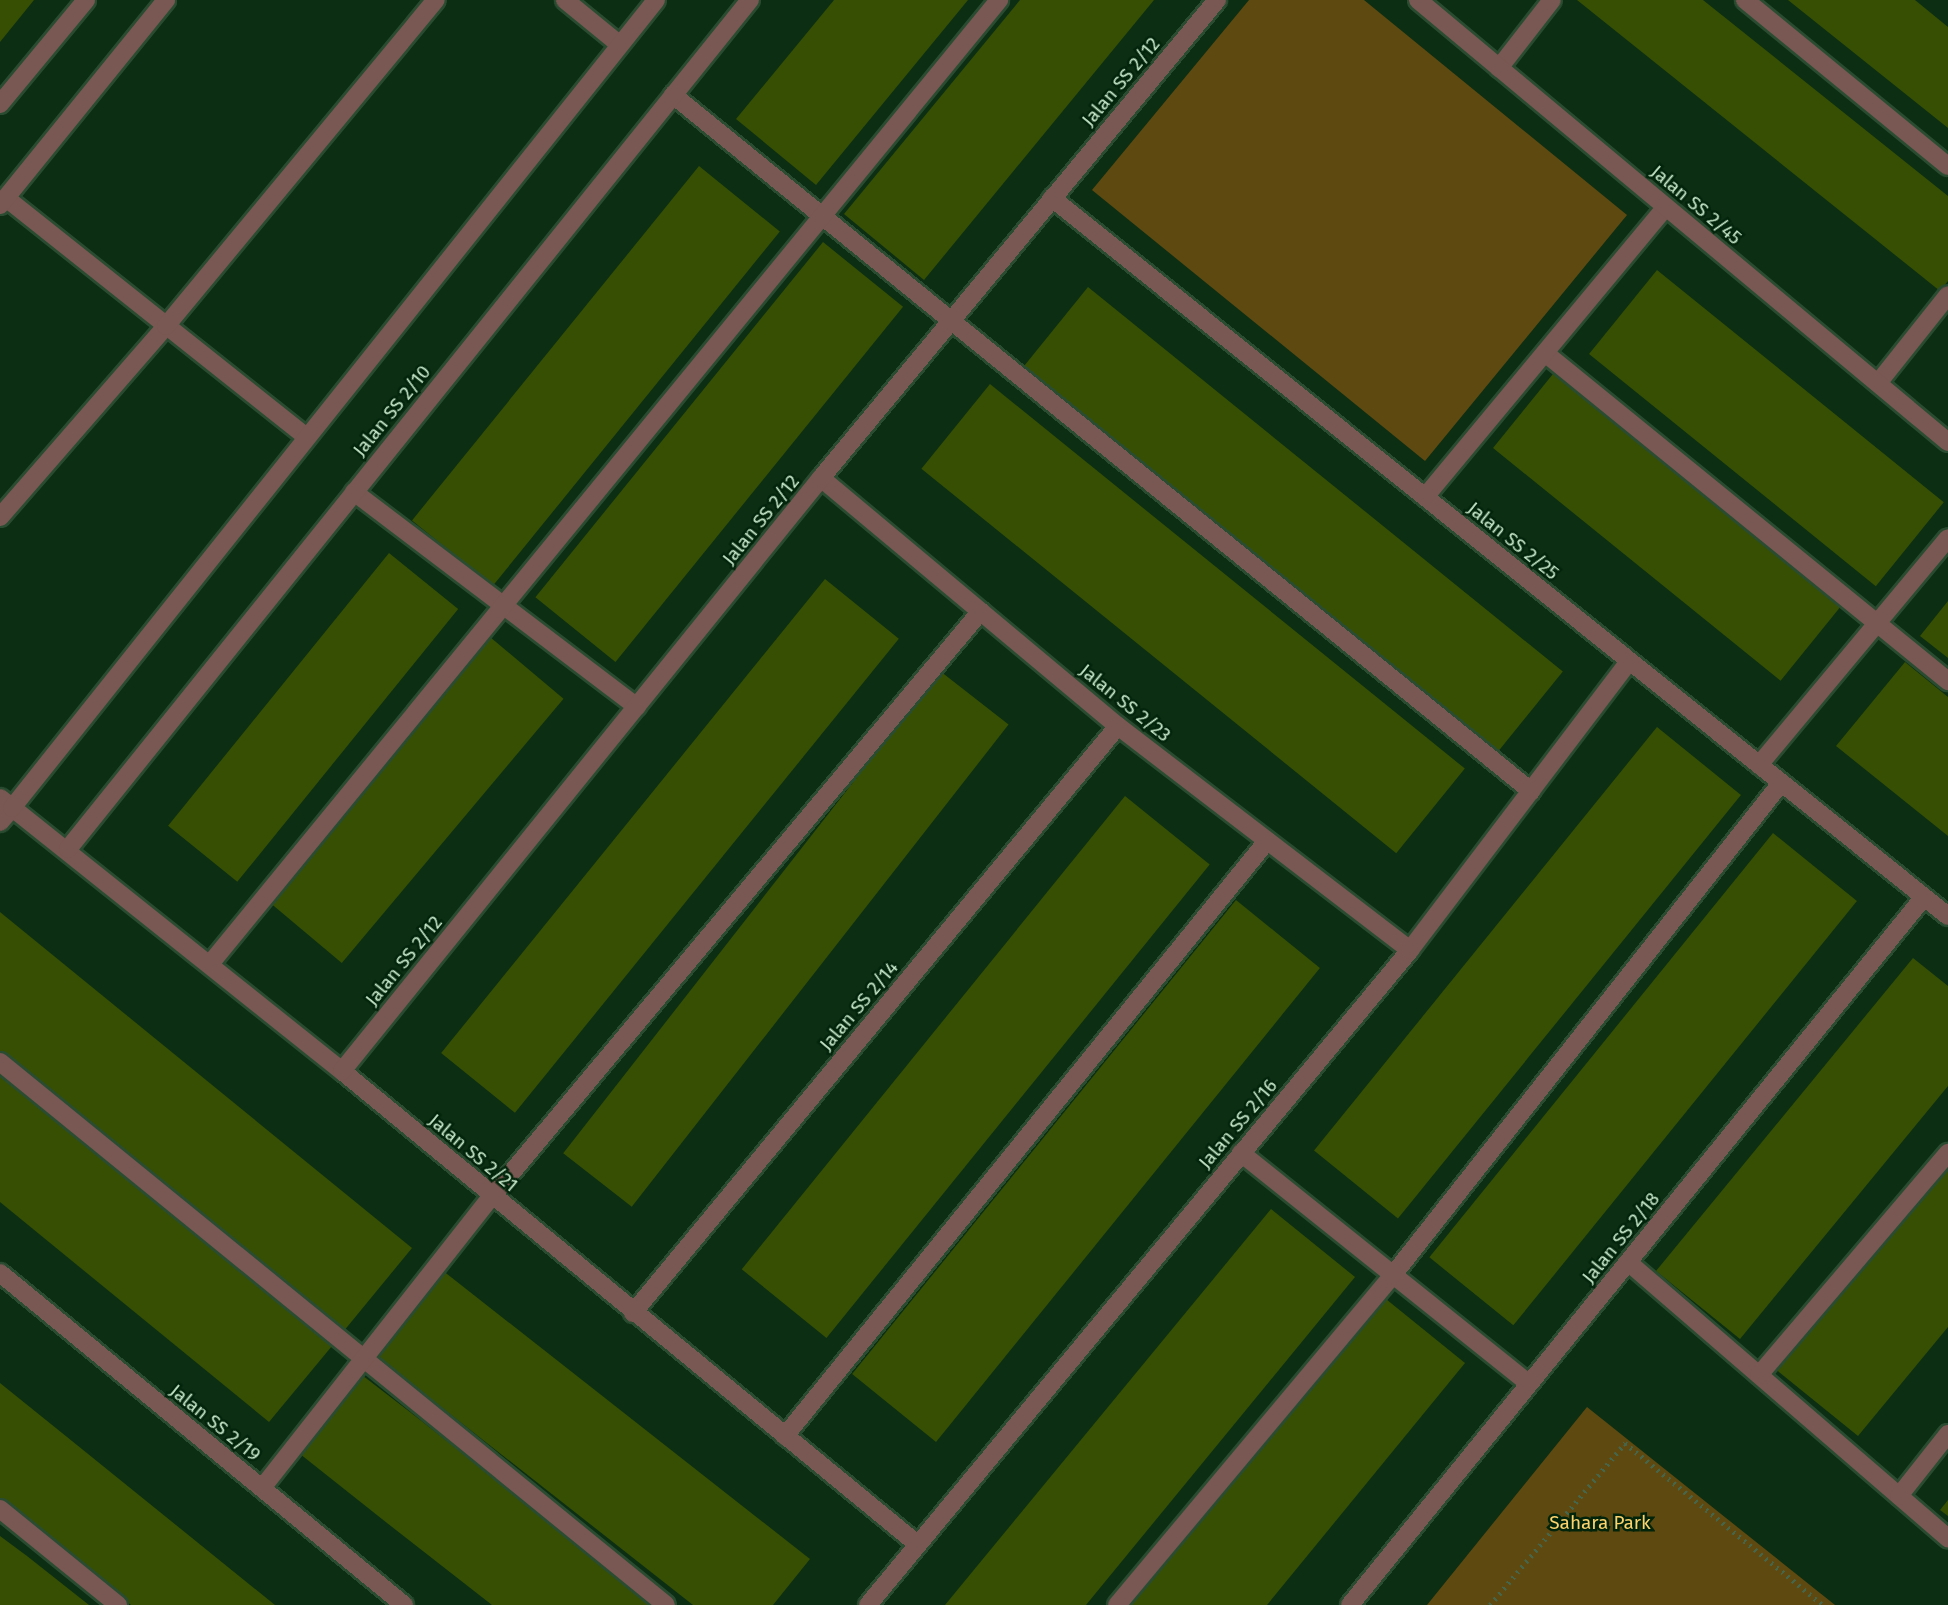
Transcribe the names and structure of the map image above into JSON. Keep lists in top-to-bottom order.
{
  "streets": {
    "street": [
      "Jalan SS 2/12",
      "Jalan SS 2/45",
      "Jalan SS 2/10",
      "Jalan SS 2/25",
      "Jalan SS 2/23",
      "Jalan SS 2/14",
      "Jalan SS 2/16",
      "Jalan SS 2/21",
      "Jalan SS 2/18",
      "Jalan SS 2/19"
    ]
  },
  "crossings": [
    ["Jalan SS 2/12", "Jalan SS 2/25"],
    ["Jalan SS 2/12", "Jalan SS 2/23"],
    ["Jalan SS 2/12", "Jalan SS 2/21"],
    ["Jalan SS 2/10", "Jalan SS 2/21"],
    ["Jalan SS 2/25", "Jalan SS 2/16"],
    ["Jalan SS 2/25", "Jalan SS 2/18"],
    ["Jalan SS 2/23", "Jalan SS 2/14"],
    ["Jalan SS 2/23", "Jalan SS 2/16"],
    ["Jalan SS 2/14", "Jalan SS 2/21"],
    ["Jalan SS 2/16", "Jalan SS 2/21"]
  ],
  "parks": ["Sahara Park"]
}
